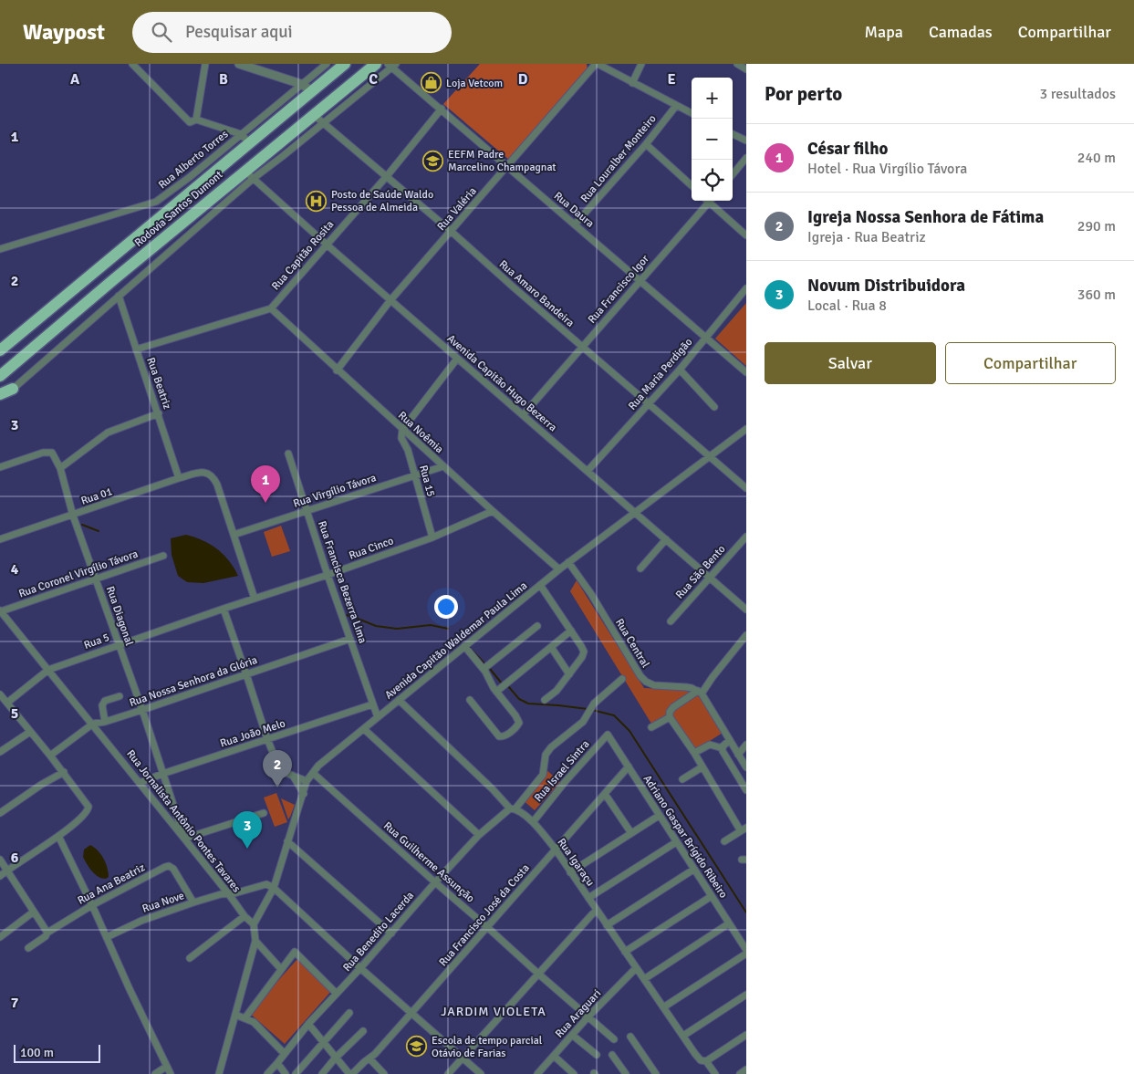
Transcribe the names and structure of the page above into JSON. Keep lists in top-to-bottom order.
{
  "streets": {
    "highway": ["Rodovia Santos Dumont"],
    "street": [
      "Rua Louralber Monteiro",
      "Rua Alberto Torres",
      "Rua Valéria",
      "Rua Daura",
      "Rua Capitão Rosita",
      "Rua Francisco Igor",
      "Rua Amaro Bandeira",
      "Rua Maria Perdigão",
      "Rua Beatriz",
      "Avenida Capitão Hugo Bezerra",
      "Rua Noêmia",
      "Rua 15",
      "Rua Virgílio Távora",
      "Rua 01",
      "Rua Cinco",
      "Rua São Bento",
      "Rua Coronel Virgílio Távora",
      "Rua Francisca Bezerra Lima",
      "Rua Diagonal",
      "Avenida Capitão Waldemar Paula Lima",
      "Rua 5",
      "Rua Central",
      "Rua Nossa Senhora da Glória",
      "Rua João Melo",
      "Rua Israel Sintra",
      "Rua Jornalista Antônio Pontes Tavares",
      "Adriano Gaspar Brígido Ribeiro",
      "Rua Guilherme Assunção",
      "Rua Igaraçu",
      "Rua Ana Beatriz",
      "Rua Nove",
      "Rua Francisco José da Costa",
      "Rua Benedito Lacerda",
      "Rua Araguari"
    ]
  },
  "crossings": [
    ["Rua Louralber Monteiro", "Rua Daura"],
    ["Rua Alberto Torres", "Rodovia Santos Dumont"],
    ["Rodovia Santos Dumont", "Rua Amaro Bandeira"],
    ["Rodovia Santos Dumont", "Avenida Capitão Hugo Bezerra"],
    ["Rua Valéria", "Rua Daura"],
    ["Rua Valéria", "Rua Amaro Bandeira"],
    ["Rua Valéria", "Avenida Capitão Hugo Bezerra"],
    ["Rua Valéria", "Rua Noêmia"],
    ["Rua Daura", "Rua Capitão Rosita"],
    ["Rua Daura", "Rua Francisco Igor"],
    ["Rua Daura", "Rua Maria Perdigão"],
    ["Rua Capitão Rosita", "Rua Amaro Bandeira"],
    ["Rua Capitão Rosita", "Avenida Capitão Hugo Bezerra"],
    ["Rua Capitão Rosita", "Rua Noêmia"],
    ["Rua Francisco Igor", "Rua Amaro Bandeira"],
    ["Rua Francisco Igor", "Avenida Capitão Hugo Bezerra"],
    ["Rua Amaro Bandeira", "Rua Maria Perdigão"],
    ["Rua Amaro Bandeira", "Avenida Capitão Waldemar Paula Lima"],
    ["Rua Maria Perdigão", "Avenida Capitão Hugo Bezerra"],
    ["Rua Beatriz", "Rua 01"],
    ["Avenida Capitão Hugo Bezerra", "Rua São Bento"],
    ["Avenida Capitão Hugo Bezerra", "Avenida Capitão Waldemar Paula Lima"],
    ["Rua Noêmia", "Rua 15"],
    ["Rua Noêmia", "Rua Virgílio Távora"],
    ["Rua Noêmia", "Rua Cinco"],
    ["Rua Noêmia", "Avenida Capitão Waldemar Paula Lima"],
    ["Rua 15", "Rua Virgílio Távora"],
    ["Rua 15", "Rua Cinco"],
    ["Rua Virgílio Távora", "Rua 01"],
    ["Rua Virgílio Távora", "Rua Francisca Bezerra Lima"],
    ["Rua 01", "Rua Diagonal"],
    ["Rua Cinco", "Rua Francisca Bezerra Lima"],
    ["Rua Cinco", "Rua 5"],
    ["Rua Coronel Virgílio Távora", "Rua Diagonal"],
    ["Rua Coronel Virgílio Távora", "Rua Jornalista Antônio Pontes Tavares"],
    ["Rua Francisca Bezerra Lima", "Avenida Capitão Waldemar Paula Lima"],
    ["Rua Francisca Bezerra Lima", "Rua Nossa Senhora da Glória"],
    ["Rua Francisca Bezerra Lima", "Rua João Melo"],
    ["Rua Diagonal", "Rua 5"],
    ["Rua Diagonal", "Rua Nossa Senhora da Glória"],
    ["Rua Diagonal", "Rua João Melo"],
    ["Rua Diagonal", "Rua Jornalista Antônio Pontes Tavares"],
    ["Avenida Capitão Waldemar Paula Lima", "Rua Central"],
    ["Avenida Capitão Waldemar Paula Lima", "Rua Jornalista Antônio Pontes Tavares"],
    ["Avenida Capitão Waldemar Paula Lima", "Rua Guilherme Assunção"],
    ["Avenida Capitão Waldemar Paula Lima", "Rua Igaraçu"],
    ["Avenida Capitão Waldemar Paula Lima", "Rua Nove"],
    ["Rua 5", "Rua Jornalista Antônio Pontes Tavares"],
    ["Rua Nossa Senhora da Glória", "Rua Jornalista Antônio Pontes Tavares"],
    ["Rua João Melo", "Rua Jornalista Antônio Pontes Tavares"],
    ["Rua Israel Sintra", "Adriano Gaspar Brígido Ribeiro"],
    ["Rua Israel Sintra", "Rua Igaraçu"],
    ["Rua Jornalista Antônio Pontes Tavares", "Rua Nove"],
    ["Adriano Gaspar Brígido Ribeiro", "Rua Francisco José da Costa"],
    ["Rua Guilherme Assunção", "Rua Francisco José da Costa"],
    ["Rua Guilherme Assunção", "Rua Benedito Lacerda"],
    ["Rua Guilherme Assunção", "Rua Araguari"],
    ["Rua Igaraçu", "Rua Francisco José da Costa"],
    ["Rua Igaraçu", "Rua Benedito Lacerda"],
    ["Rua Igaraçu", "Rua Araguari"],
    ["Rua Ana Beatriz", "Rua Nove"]
  ],
  "districts": ["JARDIM VIOLETA"],
  "places": {
    "shop": ["Loja Vetcom"],
    "school or university": ["EEFM Padre Marcelino Champagnat", "Escola de tempo parcial Otávio de Farias"],
    "hospital": ["Posto de Saúde Waldo Pessoa de Almeida"]
  },
  "scale_bar": "100 m",
  "page": {
    "header": "Waypost",
    "search": "Pesquisar aqui",
    "nav": ["Mapa", "Camadas", "Compartilhar"],
    "heading": ["Por perto", "3 resultados"],
    "map_buttons": ["+", "−"],
    "list": [
      {
        "mark": "1",
        "name": "César filho",
        "note": "Hotel · Rua Virgílio Távora",
        "value": "240 m"
      },
      {
        "mark": "2",
        "name": "Igreja Nossa Senhora de Fátima",
        "note": "Igreja · Rua Beatriz",
        "value": "290 m"
      },
      {
        "mark": "3",
        "name": "Novum Distribuidora",
        "note": "Local · Rua 8",
        "value": "360 m"
      }
    ],
    "buttons": ["Salvar", "Compartilhar"],
    "pins": ["1", "2", "3"],
    "scale": "100 m"
  },
  "grid": {
    "columns": [
      "A",
      "B",
      "C",
      "D",
      "E"
    ],
    "rows": [
      "1",
      "2",
      "3",
      "4",
      "5",
      "6",
      "7"
    ]
  }
}
